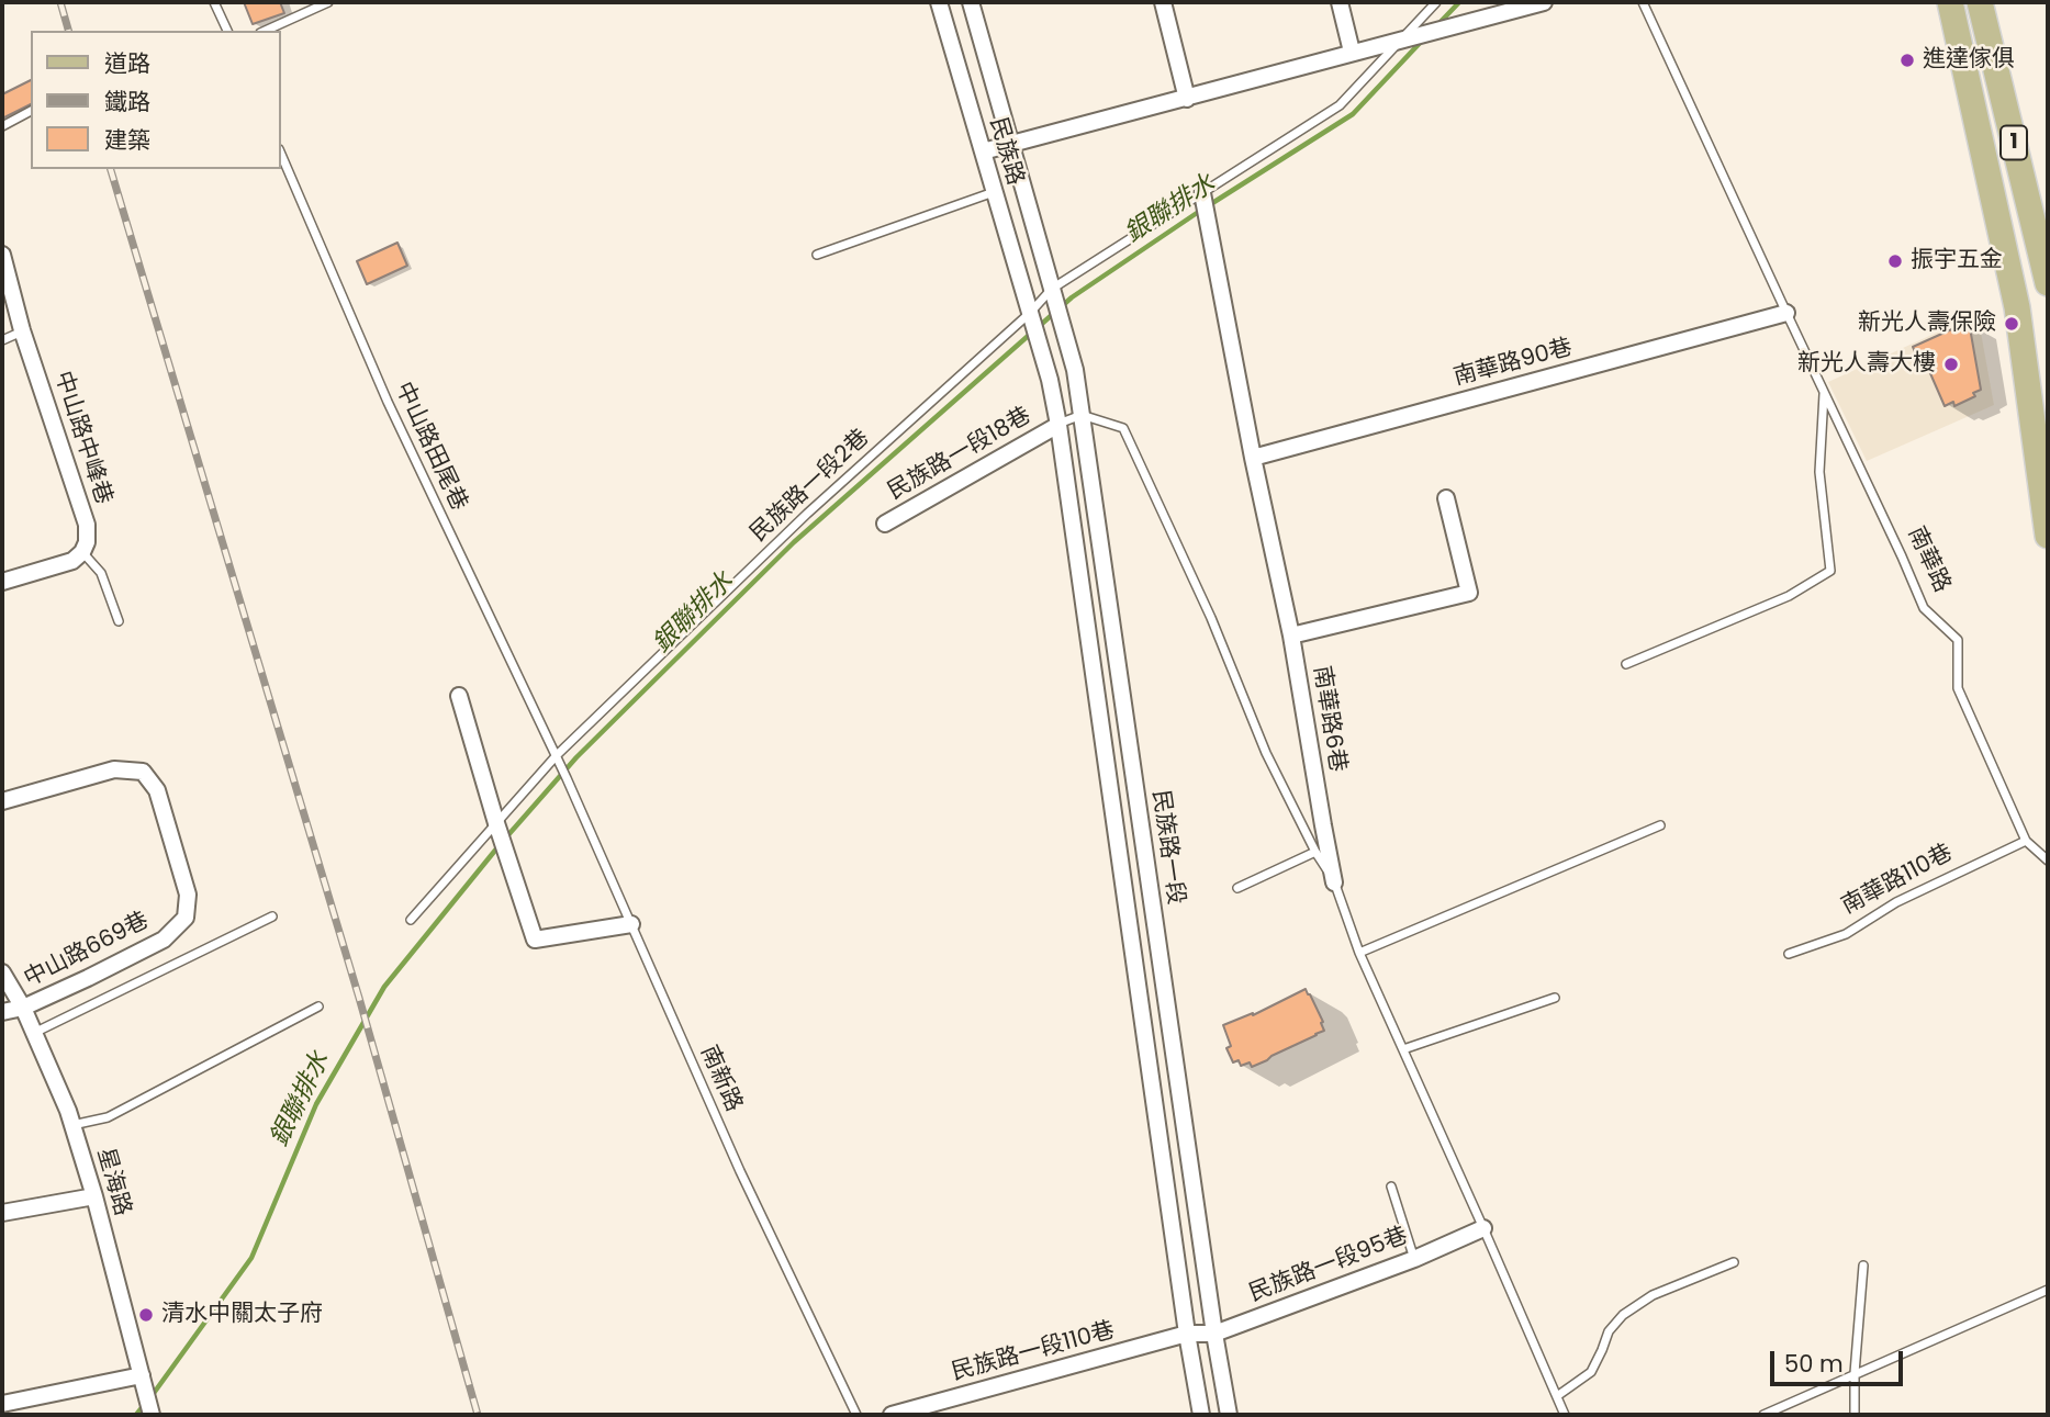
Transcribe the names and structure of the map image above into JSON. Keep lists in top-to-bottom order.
{
  "streets": {
    "main road": ["1"],
    "street": [
      "民族路",
      "南華路90巷",
      "中山路中峰巷",
      "民族路一段18巷",
      "南華路6巷",
      "民族路一段",
      "中山路669巷",
      "星海路",
      "民族路一段95巷",
      "民族路一段110巷"
    ],
    "lane": [
      "中山路田尾巷",
      "民族路一段2巷",
      "南華路",
      "南華路110巷",
      "南新路"
    ]
  },
  "crossings": [
    ["民族路", "民族路一段2巷"],
    ["民族路", "民族路一段"],
    ["南華路90巷", "南華路"],
    ["南華路90巷", "南華路6巷"],
    ["中山路田尾巷", "民族路一段2巷"],
    ["中山路田尾巷", "南新路"],
    ["民族路一段18巷", "民族路一段"],
    ["民族路一段2巷", "南華路6巷"],
    ["民族路一段2巷", "民族路一段"],
    ["民族路一段2巷", "南新路"],
    ["南華路", "南華路110巷"],
    ["南華路6巷", "民族路一段95巷"],
    ["民族路一段", "民族路一段95巷"],
    ["民族路一段", "民族路一段110巷"],
    ["中山路669巷", "星海路"],
    ["民族路一段95巷", "民族路一段110巷"]
  ],
  "water": ["銀聯排水"],
  "places": [
    "進達傢俱",
    "振宇五金",
    "新光人壽保險",
    "新光人壽大樓",
    "清水中關太子府"
  ],
  "legend": ["道路", "鐵路", "建築"],
  "scale_bar": "50 m"
}
